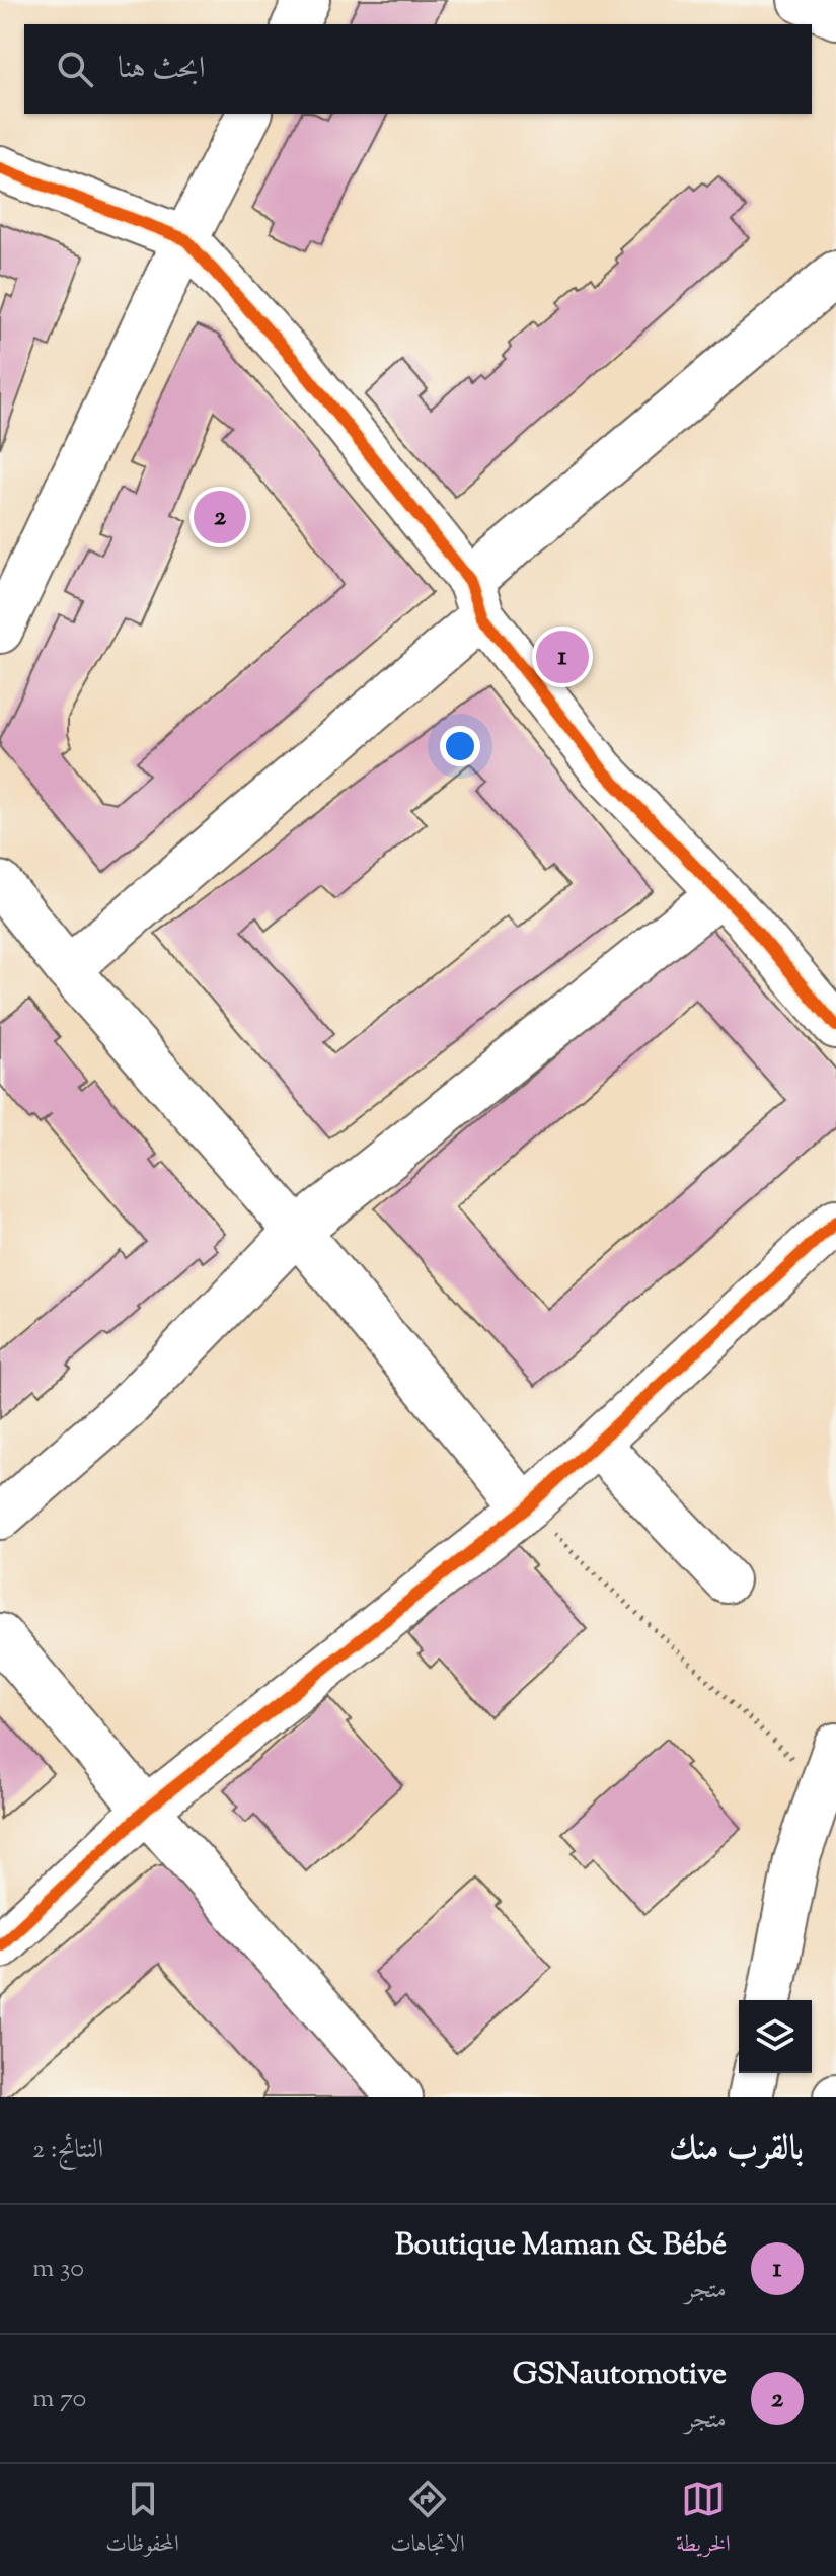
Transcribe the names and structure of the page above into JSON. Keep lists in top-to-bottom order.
{
  "page": {
    "search": "ابحث هنا",
    "pins": ["2", "1"],
    "heading": ["بالقرب منك", "النتائج: 2"],
    "list": [
      {
        "mark": "1",
        "name": "Boutique Maman & Bébé",
        "note": "متجر",
        "value": "30 m"
      },
      {
        "mark": "2",
        "name": "GSNautomotive",
        "note": "متجر",
        "value": "70 m"
      }
    ],
    "nav": ["الخريطة", "الاتجاهات", "المحفوظات"]
  }
}
